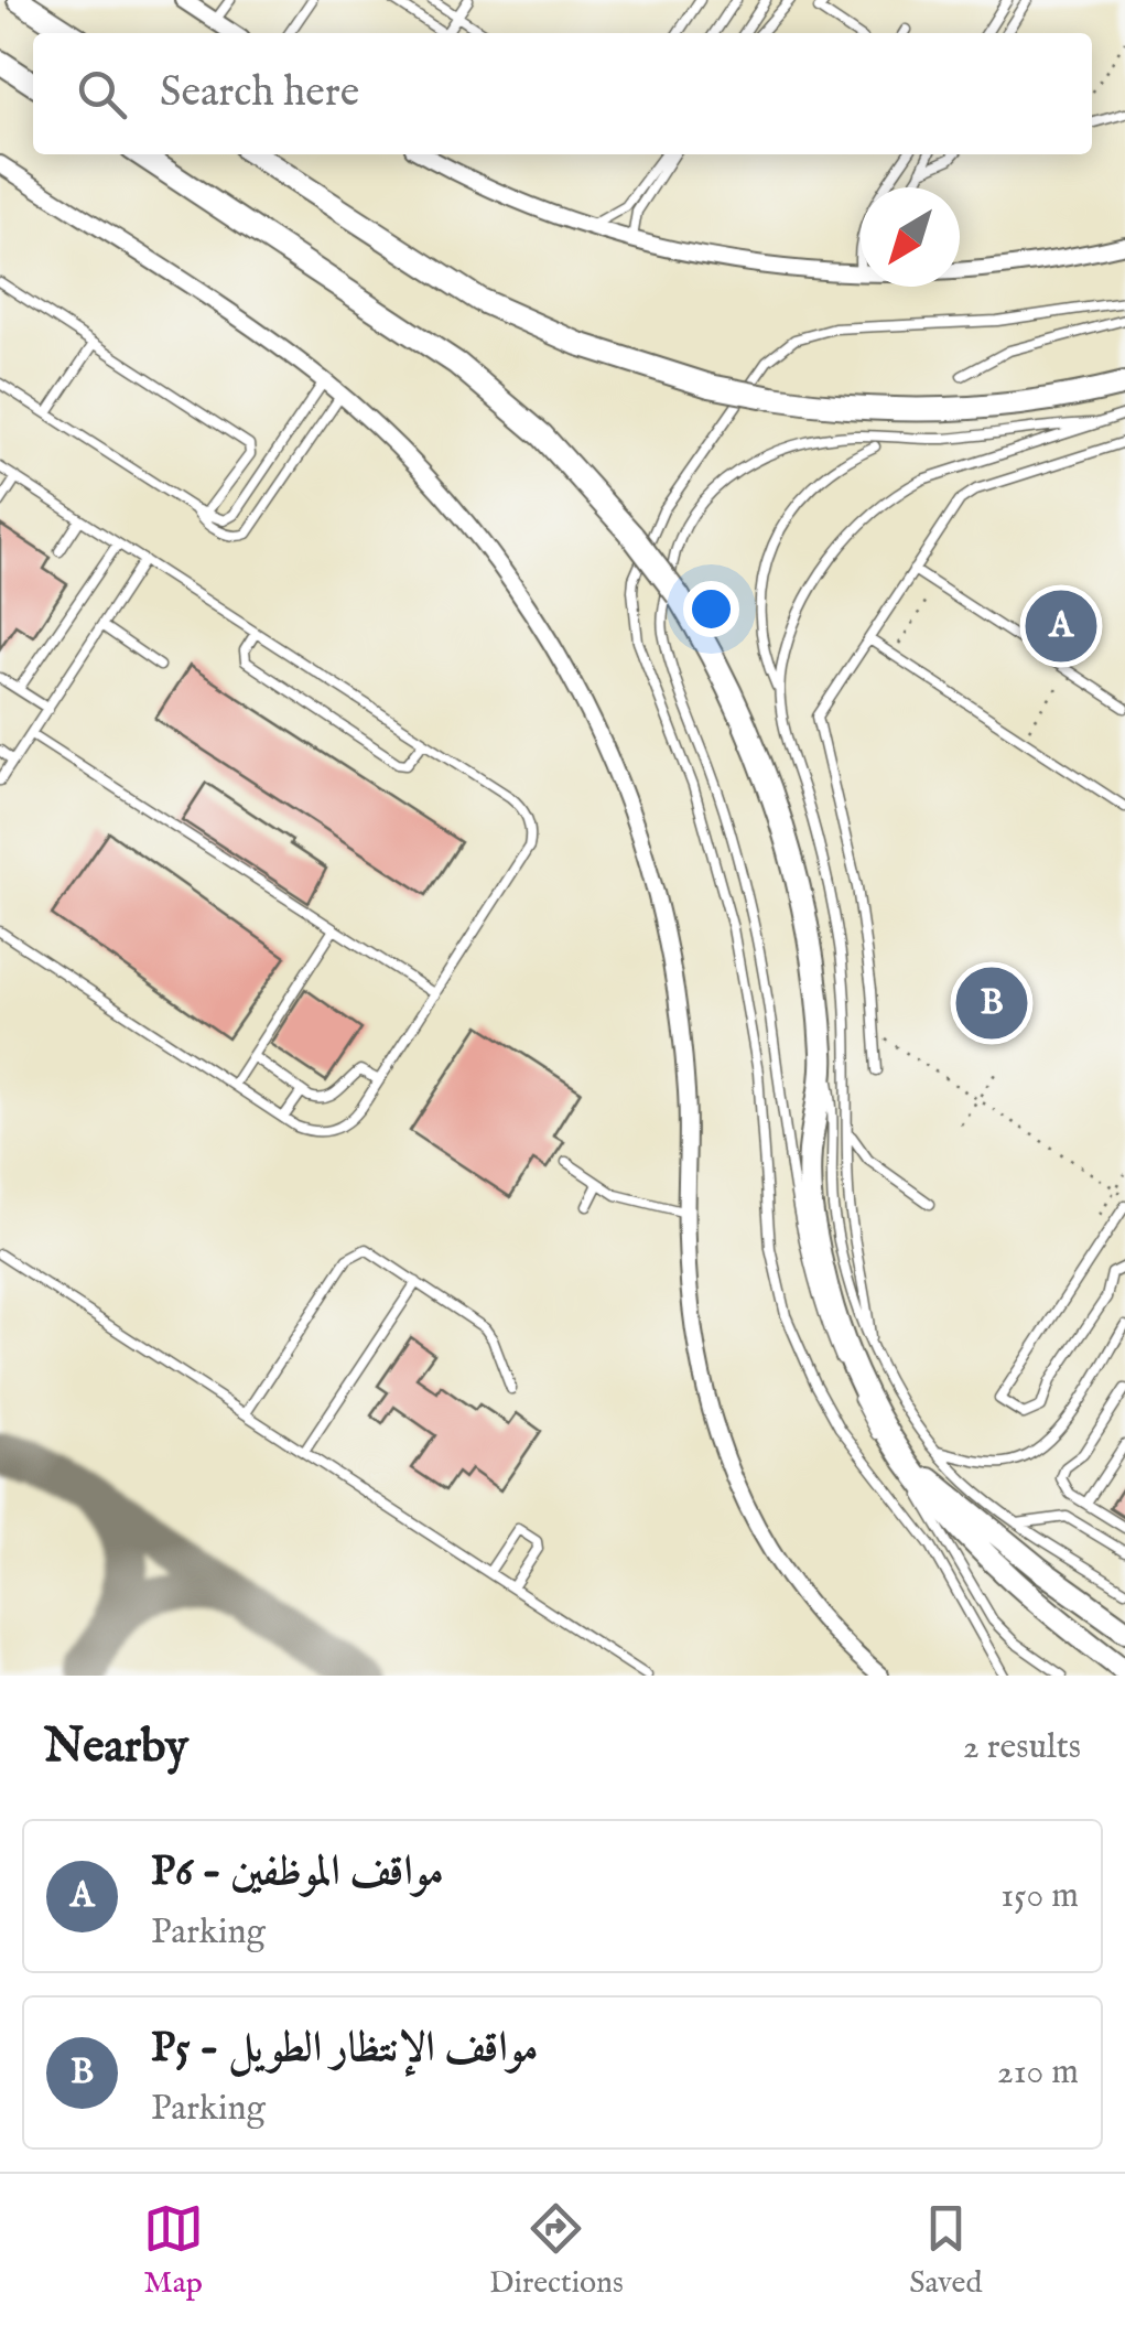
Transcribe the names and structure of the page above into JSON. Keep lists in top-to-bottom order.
{
  "north": "bottom left",
  "page": {
    "search": "Search here",
    "pins": ["A", "B"],
    "heading": ["Nearby", "2 results"],
    "list": [
      {
        "mark": "A",
        "name": "P6 - مواقف الموظفين",
        "note": "Parking",
        "value": "150 m"
      },
      {
        "mark": "B",
        "name": "P5 - مواقف الإنتظار الطويل",
        "note": "Parking",
        "value": "210 m"
      }
    ],
    "nav": ["Map", "Directions", "Saved"]
  }
}
